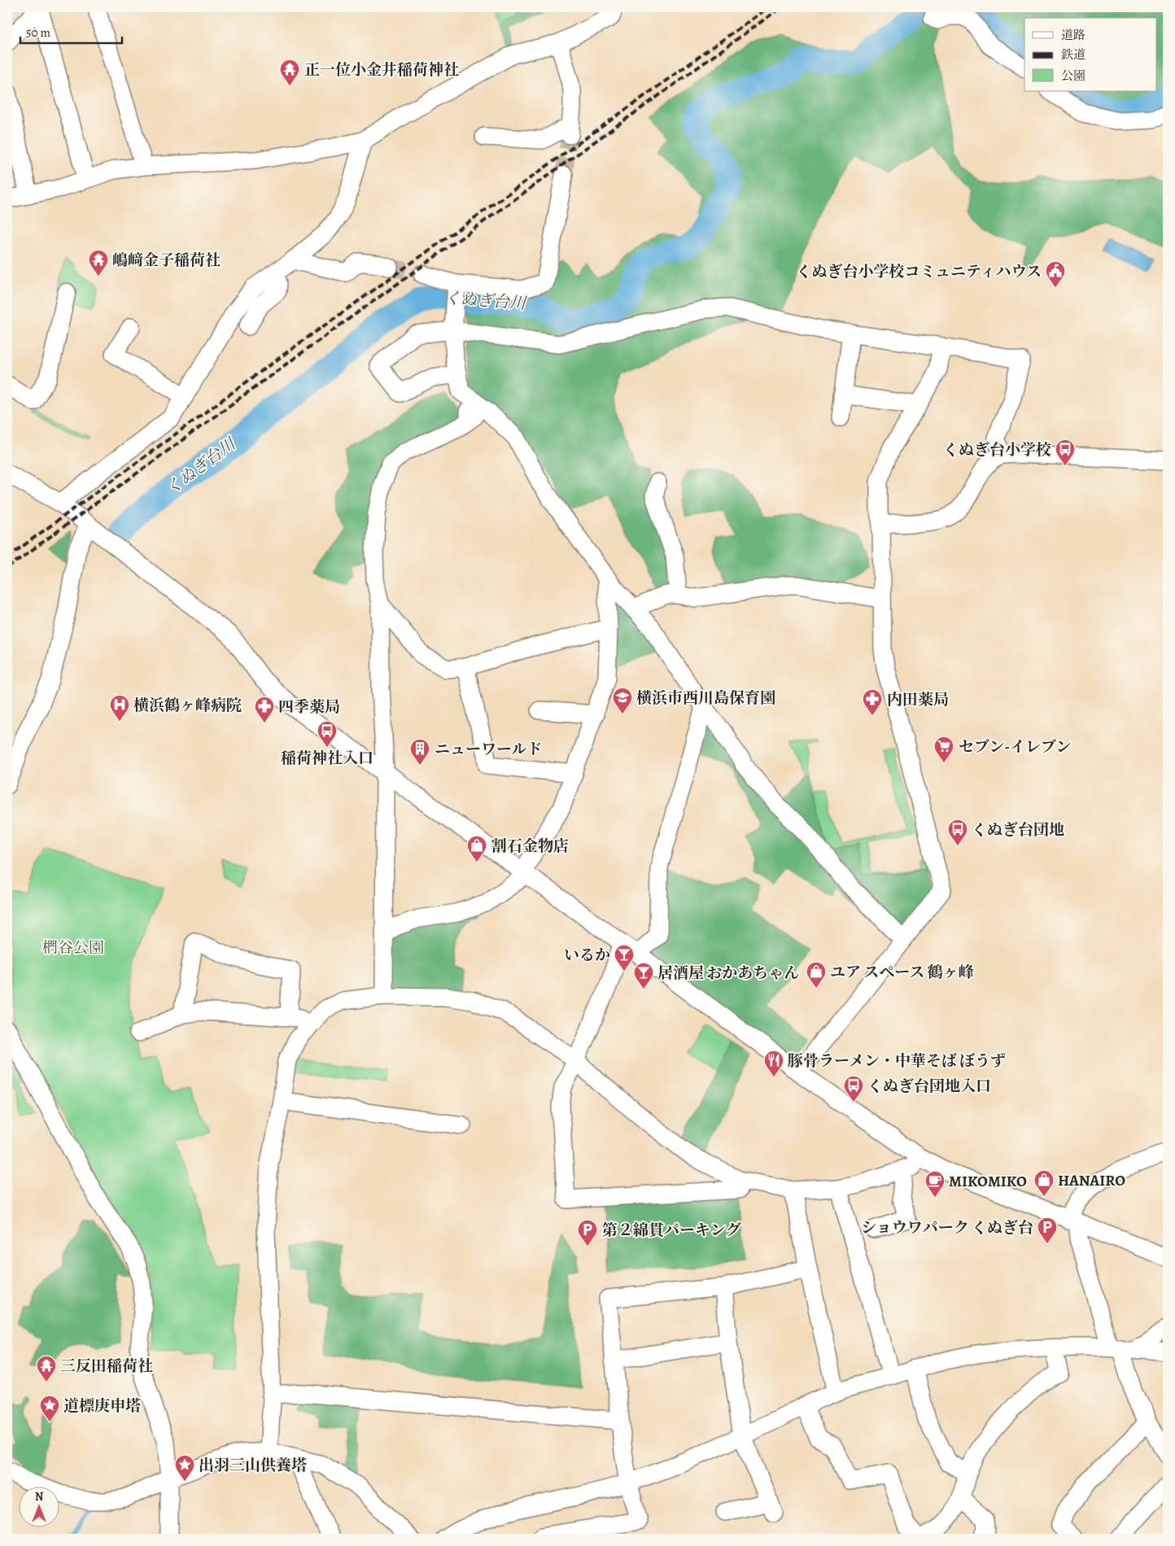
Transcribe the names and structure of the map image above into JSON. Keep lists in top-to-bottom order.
{
  "water": ["くぬぎ台川"],
  "parks": ["椚谷公園"],
  "places": {
    "temple": ["正一位小金井稲荷神社", "嶋﨑金子稲荷社", "三反田稲荷社"],
    "public building": ["くぬぎ台小学校コミュニティハウス"],
    "bus stop": [
      "くぬぎ台小学校",
      "稲荷神社入口",
      "くぬぎ台団地",
      "くぬぎ台団地入口"
    ],
    "school or university": ["横浜市西川島保育園"],
    "pharmacy": ["内田薬局", "四季薬局"],
    "hospital": ["横浜鶴ヶ峰病院"],
    "supermarket": ["セブン-イレブン"],
    "building": ["ニューワールド"],
    "shop": ["割石金物店", "ユア スペース 鶴ヶ峰", "HANAIRO"],
    "bar": ["いるか", "居酒屋 おかあちゃん"],
    "restaurant": ["豚骨ラーメン・中華そば ぼうず"],
    "cafe": ["MIKOMIKO"],
    "parking": ["ショウワパーク くぬぎ台", "第２綿貫パーキング"],
    "place": ["道標庚申塔", "出羽三山供養塔"]
  },
  "legend": ["道路", "鉄道", "公園"],
  "scale_bar": "50 m",
  "north": "top"
}
